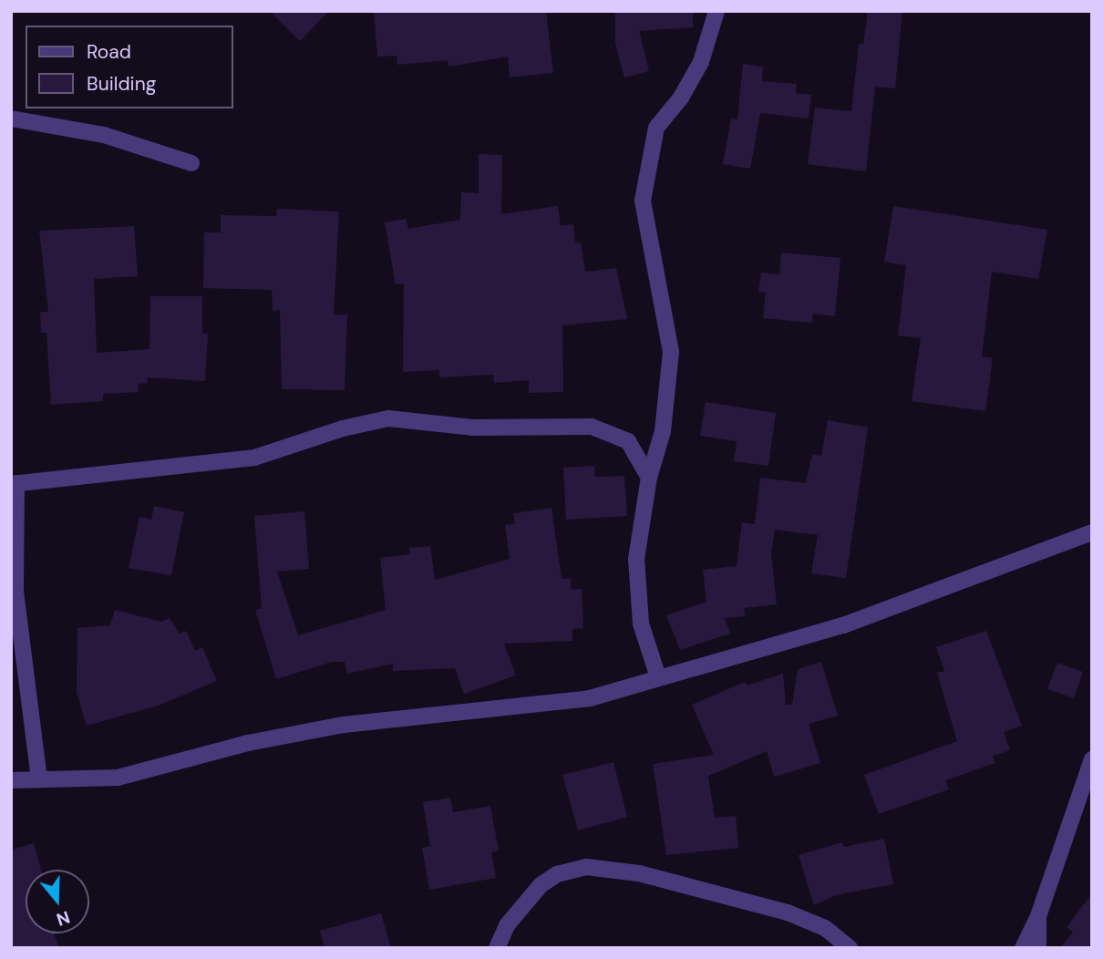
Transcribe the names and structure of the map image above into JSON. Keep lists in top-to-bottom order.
{
  "legend": ["Road", "Building"],
  "north": "bottom"
}
